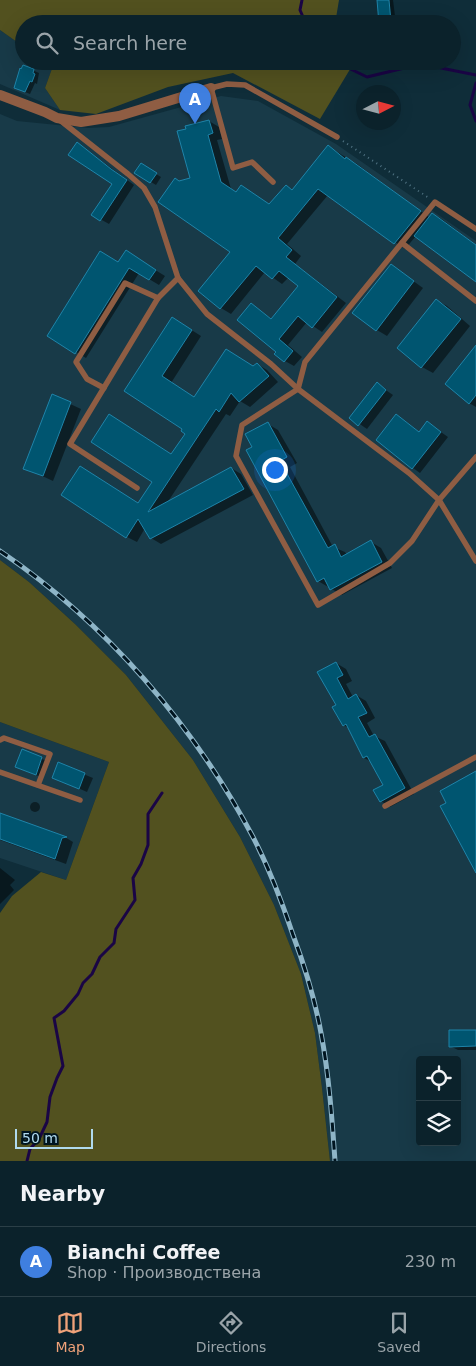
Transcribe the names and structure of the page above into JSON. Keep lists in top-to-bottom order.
{
  "scale_bar": "50 m",
  "north": "right",
  "page": {
    "search": "Search here",
    "pins": "A",
    "scale": "50 m",
    "heading": "Nearby",
    "list": [
      {
        "mark": "A",
        "name": "Bianchi Coffee",
        "note": "Shop · Производствена",
        "value": "230 m"
      }
    ],
    "nav": ["Map", "Directions", "Saved"]
  }
}
